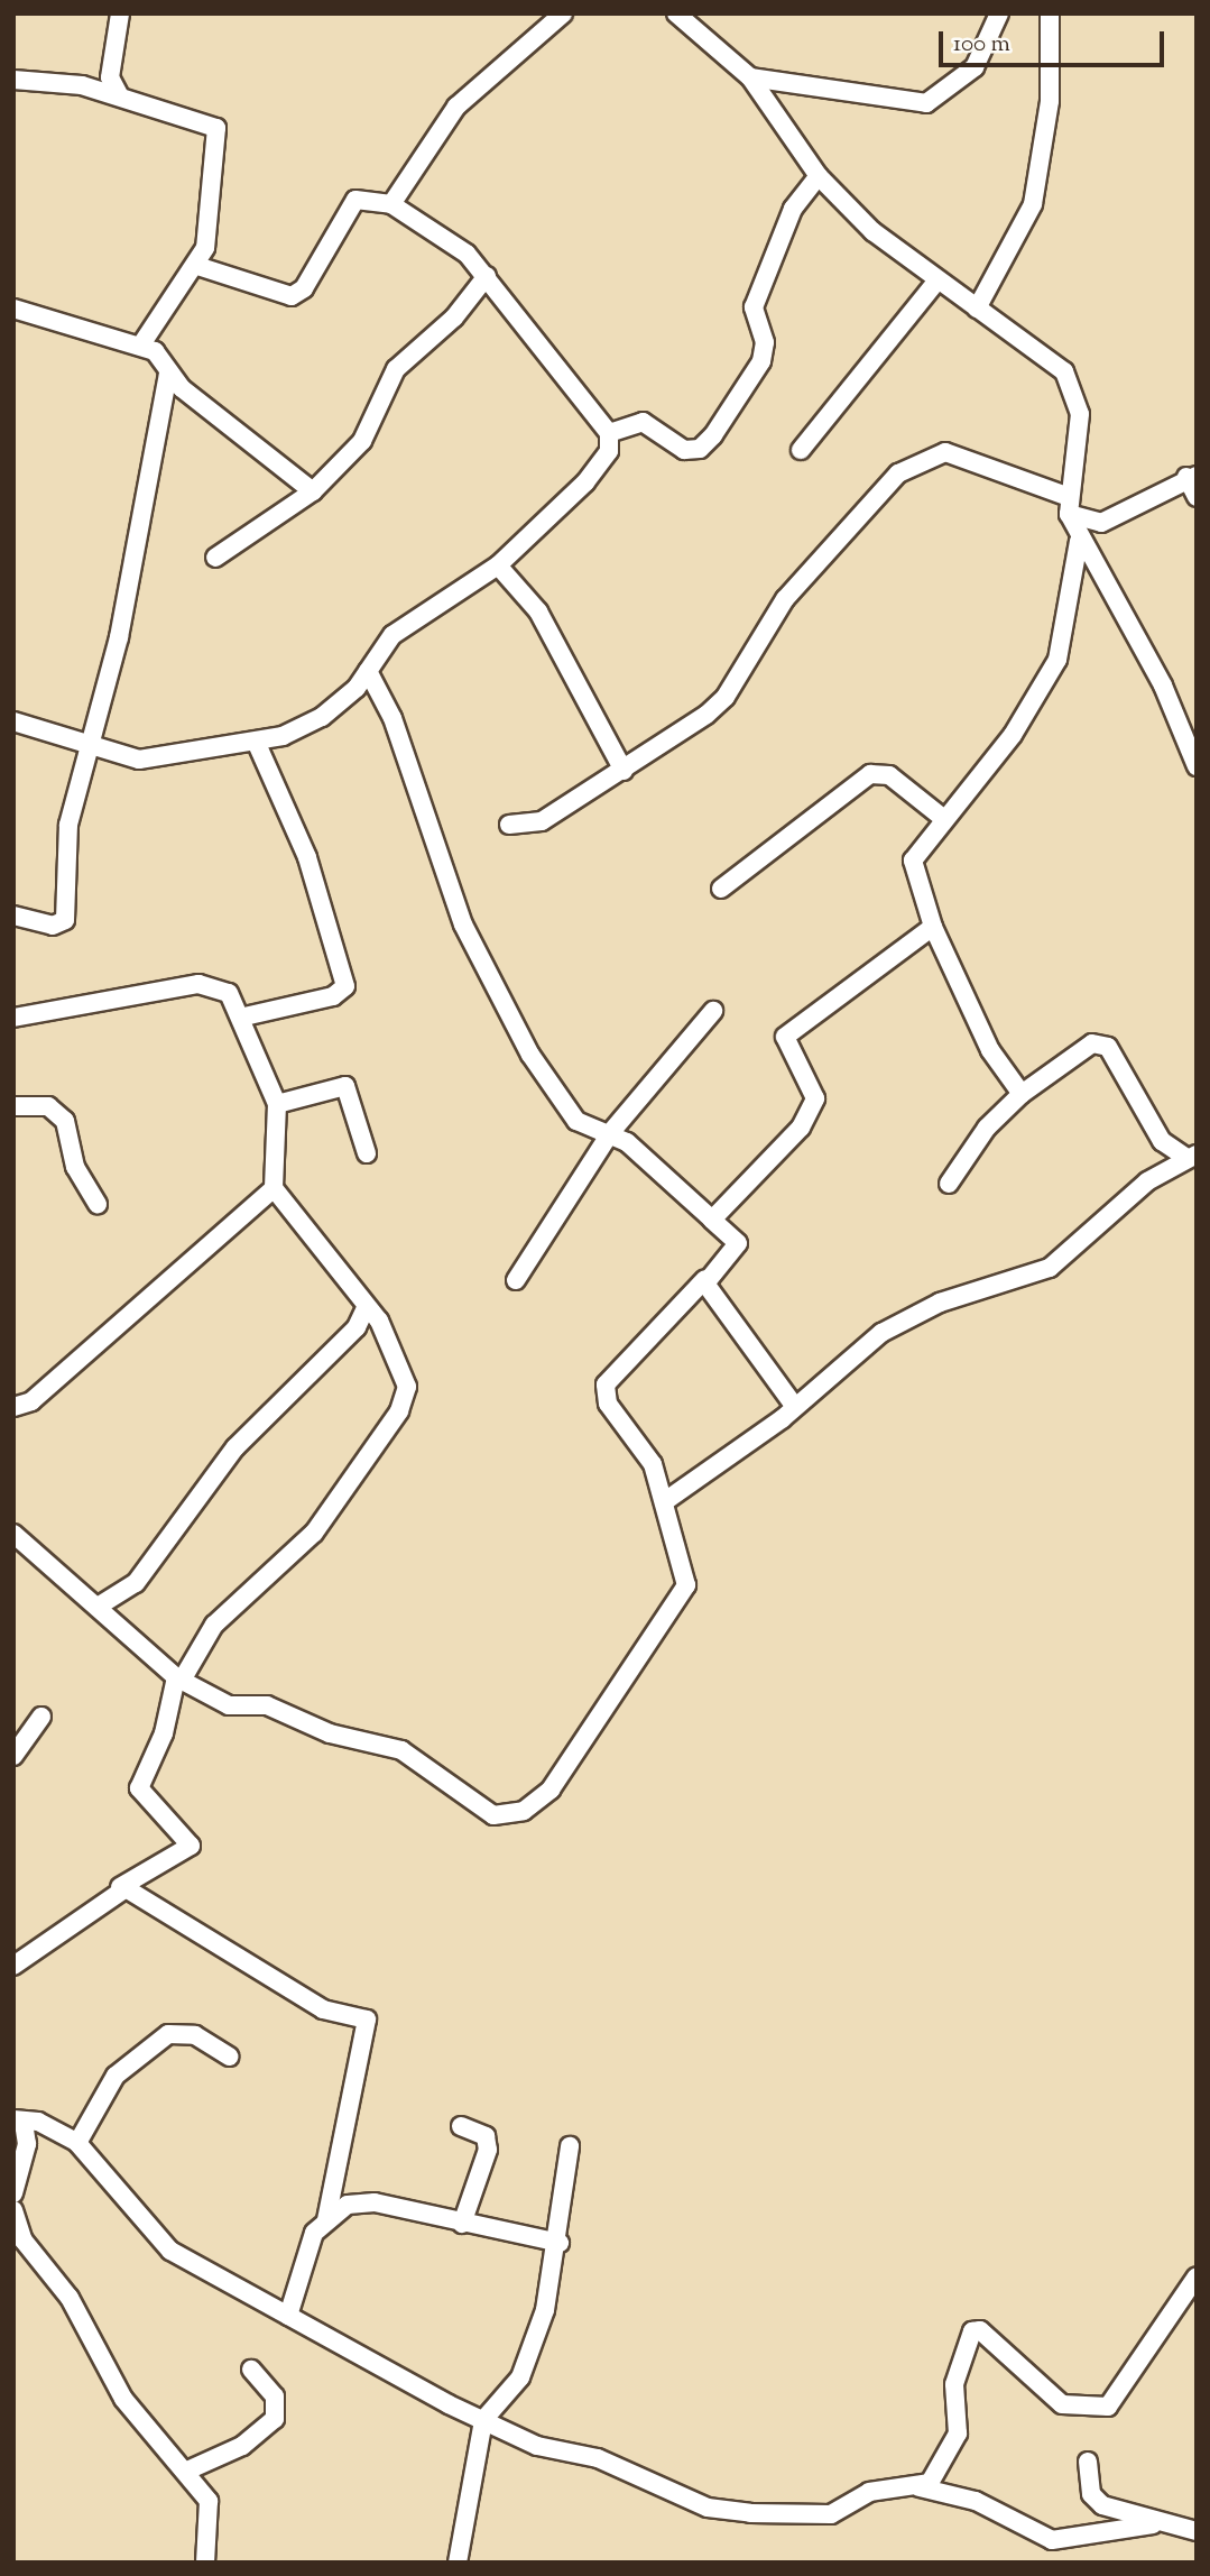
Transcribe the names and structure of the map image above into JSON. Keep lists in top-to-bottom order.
{
  "scale_bar": "100 m"
}
